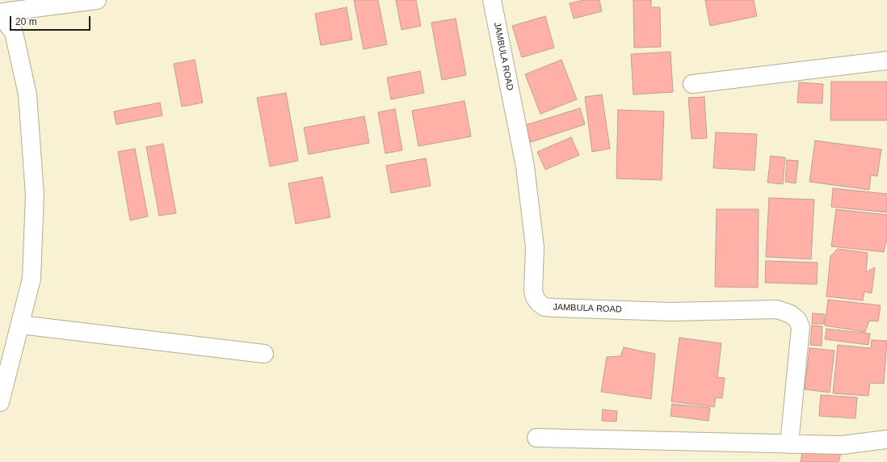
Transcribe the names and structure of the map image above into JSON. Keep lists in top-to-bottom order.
{
  "streets": {
    "street": ["JAMBULA ROAD"]
  },
  "scale_bar": "20 m"
}
